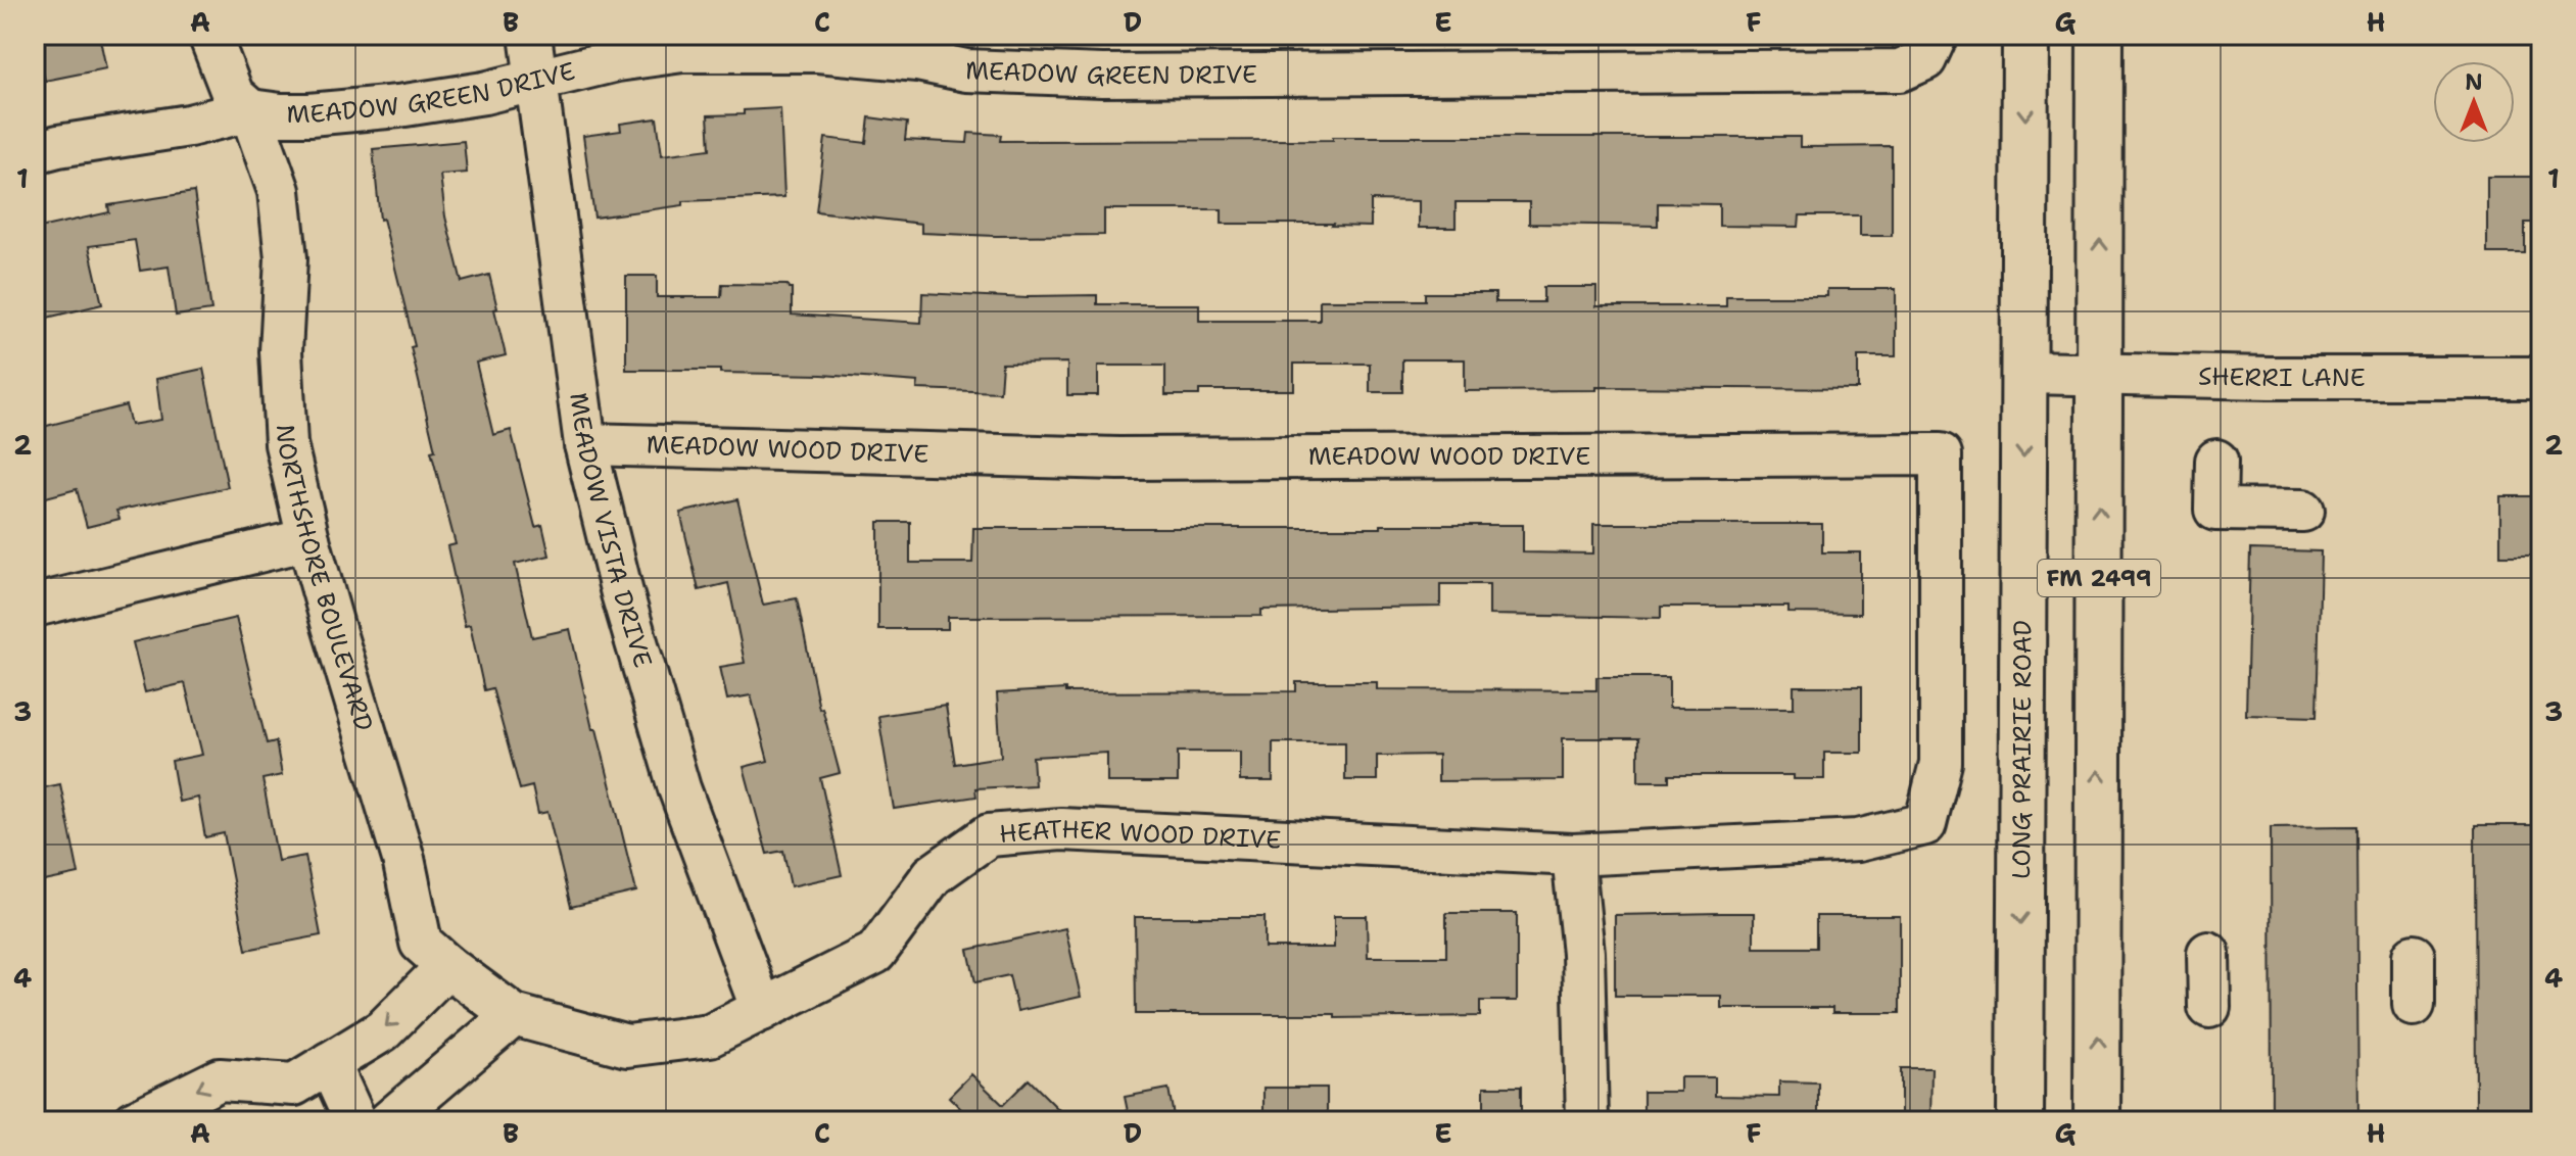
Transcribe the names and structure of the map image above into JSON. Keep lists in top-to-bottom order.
{
  "streets": {
    "main road": ["FM 2499", "LONG PRAIRIE ROAD"],
    "street": [
      "MEADOW GREEN DRIVE",
      "SHERRI LANE",
      "MEADOW WOOD DRIVE",
      "MEADOW VISTA DRIVE",
      "NORTHSHORE BOULEVARD",
      "HEATHER WOOD DRIVE"
    ]
  },
  "crossings": [
    ["MEADOW GREEN DRIVE", "MEADOW VISTA DRIVE"],
    ["MEADOW GREEN DRIVE", "NORTHSHORE BOULEVARD"],
    ["SHERRI LANE", "FM 2499"],
    ["SHERRI LANE", "LONG PRAIRIE ROAD"],
    ["MEADOW WOOD DRIVE", "MEADOW VISTA DRIVE"],
    ["MEADOW WOOD DRIVE", "HEATHER WOOD DRIVE"],
    ["MEADOW VISTA DRIVE", "HEATHER WOOD DRIVE"],
    ["NORTHSHORE BOULEVARD", "HEATHER WOOD DRIVE"]
  ],
  "north": "top",
  "grid": {
    "columns": [
      "A",
      "B",
      "C",
      "D",
      "E",
      "F",
      "G",
      "H"
    ],
    "rows": [
      "1",
      "2",
      "3",
      "4"
    ]
  }
}
